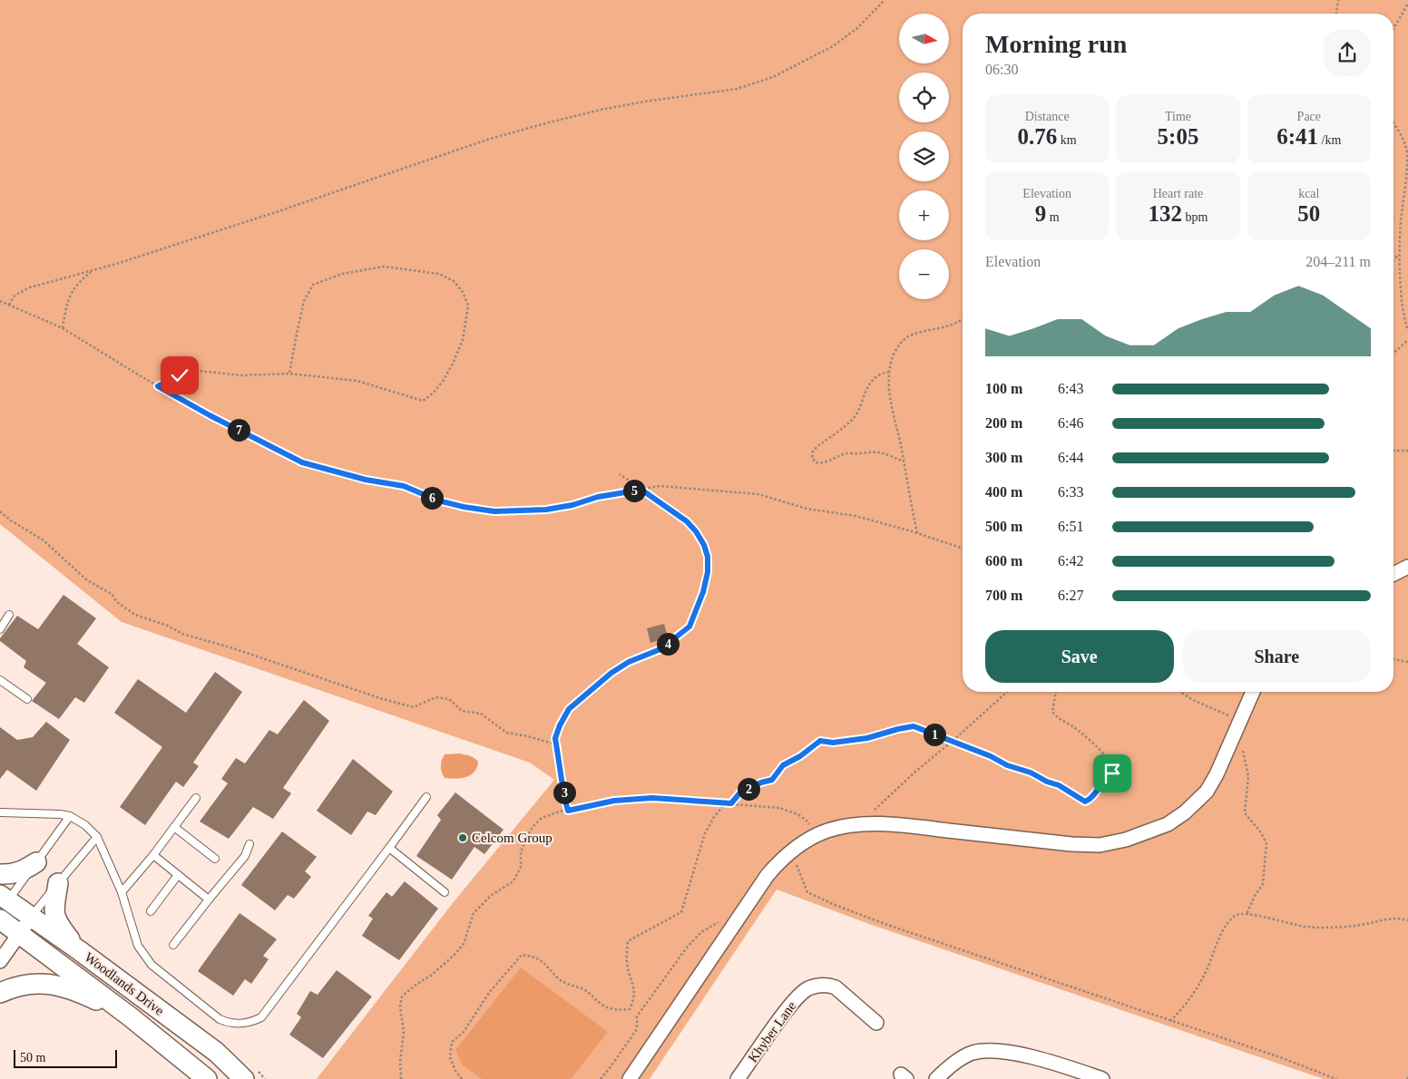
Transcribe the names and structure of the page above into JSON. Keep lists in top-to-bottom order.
{
  "streets": {
    "main road": ["Woodlands Drive"],
    "street": ["Khyber Lane"]
  },
  "places": ["Celcom Group"],
  "scale_bar": "50 m",
  "north": "right",
  "page": {
    "map_buttons": ["+", "−"],
    "heading": ["Morning run", "06:30"],
    "stats": [
      ["Distance", "0.76 km"],
      ["Time", "5:05"],
      ["Pace", "6:41 /km"],
      ["Elevation", "9 m"],
      ["Heart rate", "132 bpm"],
      ["kcal", "50"]
    ],
    "chart": ["Elevation", "204–211 m"],
    "list": [
      {
        "name": "100 m",
        "note": "6:43"
      },
      {
        "name": "200 m",
        "note": "6:46"
      },
      {
        "name": "300 m",
        "note": "6:44"
      },
      {
        "name": "400 m",
        "note": "6:33"
      },
      {
        "name": "500 m",
        "note": "6:51"
      },
      {
        "name": "600 m",
        "note": "6:42"
      },
      {
        "name": "700 m",
        "note": "6:27"
      }
    ],
    "pins": [
      "7",
      "5",
      "6",
      "4",
      "1",
      "2",
      "3"
    ],
    "buttons": ["Save", "Share"],
    "scale": "50 m"
  }
}
